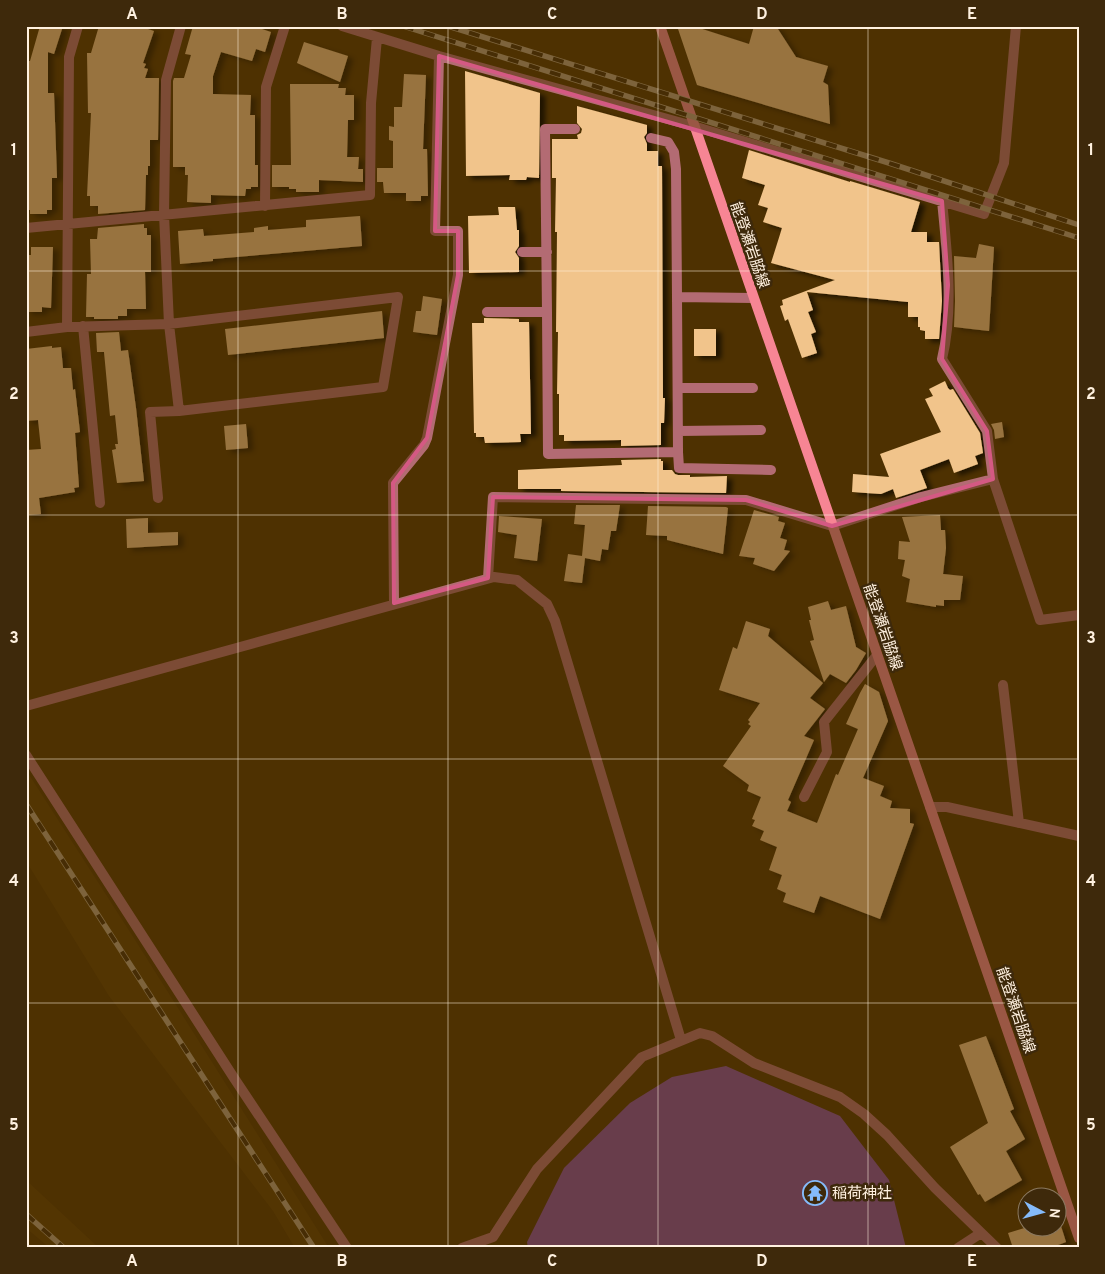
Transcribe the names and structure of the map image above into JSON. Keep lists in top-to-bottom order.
{
  "streets": {
    "main road": ["能登瀬岩脇線"]
  },
  "places": {
    "temple": ["稲荷神社"]
  },
  "north": "right",
  "grid": {
    "columns": [
      "A",
      "B",
      "C",
      "D",
      "E"
    ],
    "rows": [
      "1",
      "2",
      "3",
      "4",
      "5"
    ]
  }
}
